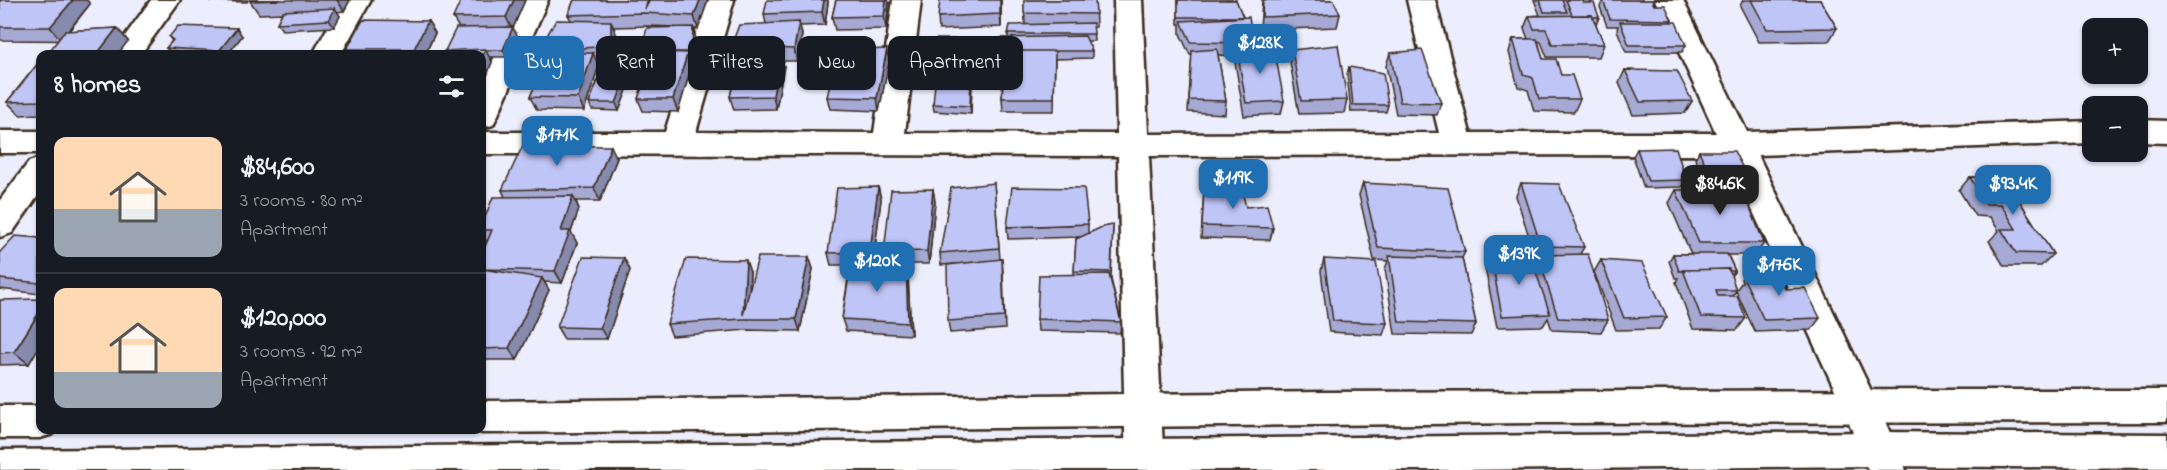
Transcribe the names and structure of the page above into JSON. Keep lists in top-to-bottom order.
{
  "page": {
    "map_buttons": ["+", "−"],
    "price": [
      "$128K",
      "$171K",
      "$119K",
      "$84.6K",
      "$93.4K",
      "$139K",
      "$120K",
      "$176K"
    ],
    "chip": [
      "Buy",
      "Rent",
      "Filters",
      "New",
      "Apartment"
    ],
    "heading": "8 homes",
    "list": [
      {
        "name": "$84,600",
        "note": "3 rooms · 80 m² · Apartment"
      },
      {
        "name": "$120,000",
        "note": "3 rooms · 92 m² · Apartment"
      }
    ]
  }
}
